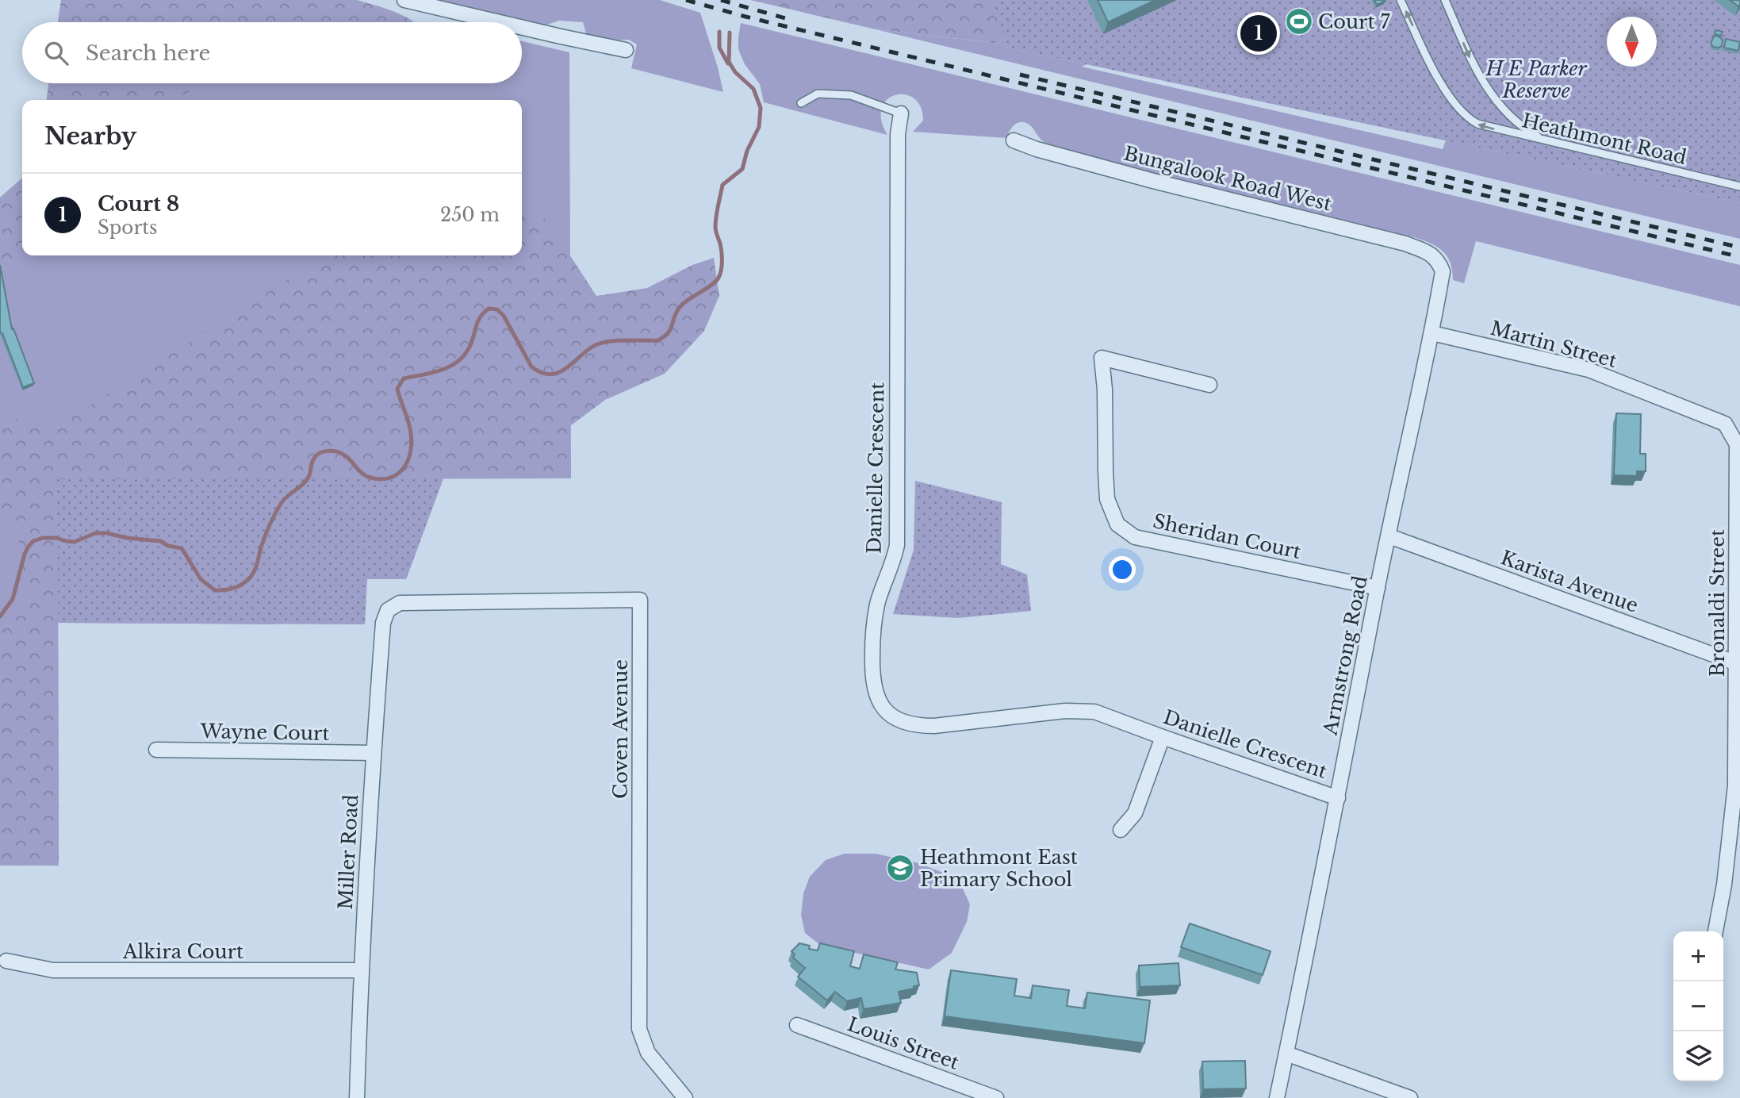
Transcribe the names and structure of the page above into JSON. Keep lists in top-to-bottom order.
{
  "streets": {
    "street": [
      "Bungalook Road West",
      "Martin Street",
      "Danielle Crescent",
      "Sheridan Court",
      "Karista Avenue",
      "Bronaldi Street",
      "Armstrong Road",
      "Coven Avenue",
      "Wayne Court",
      "Miller Road",
      "Alkira Court",
      "Louis Street"
    ],
    "lane": ["Heathmont Road"]
  },
  "crossings": [
    ["Bungalook Road West", "Armstrong Road"],
    ["Martin Street", "Bronaldi Street"],
    ["Martin Street", "Armstrong Road"],
    ["Danielle Crescent", "Armstrong Road"],
    ["Sheridan Court", "Armstrong Road"],
    ["Karista Avenue", "Bronaldi Street"],
    ["Karista Avenue", "Armstrong Road"],
    ["Coven Avenue", "Miller Road"],
    ["Wayne Court", "Miller Road"],
    ["Miller Road", "Alkira Court"]
  ],
  "parks": ["H E Parker Reserve"],
  "places": {
    "sports": ["Court 7"],
    "school or university": ["Heathmont East Primary School"]
  },
  "north": "bottom",
  "page": {
    "pins": "1",
    "search": "Search here",
    "heading": "Nearby",
    "list": [
      {
        "mark": "1",
        "name": "Court 8",
        "note": "Sports",
        "value": "250 m"
      }
    ],
    "map_buttons": ["+", "−"]
  }
}
